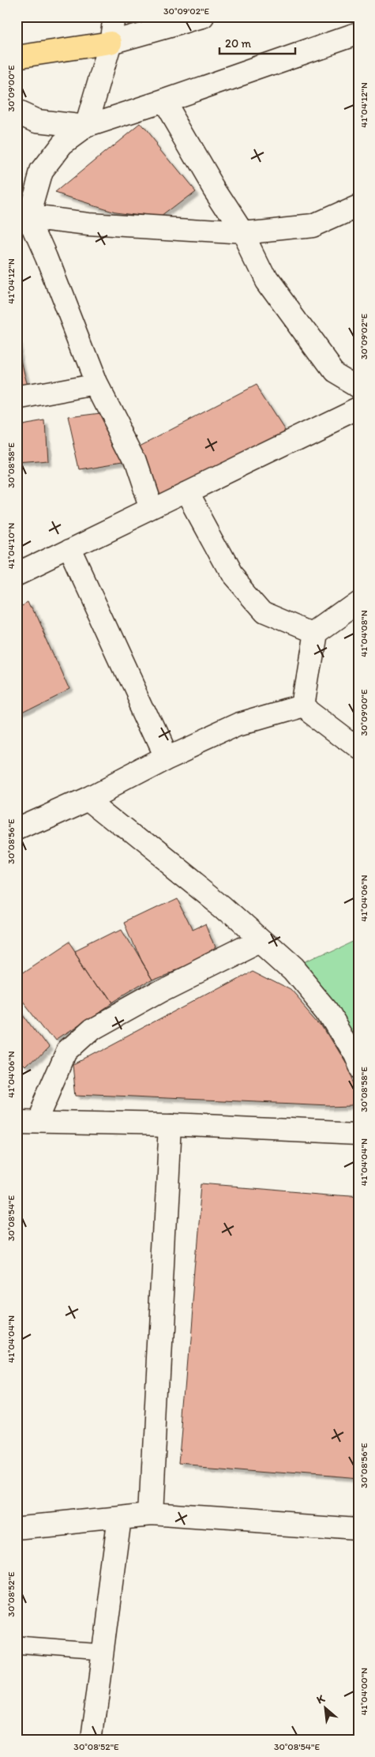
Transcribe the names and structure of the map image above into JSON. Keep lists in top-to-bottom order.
{
  "scale_bar": "20 m",
  "north": "top left",
  "coordinates": [
    "30°09'02\"E",
    "30°09'00\"E",
    "41°04'12\"N",
    "30°08'58\"E",
    "41°04'10\"N",
    "41°04'08\"N",
    "30°08'56\"E",
    "41°04'06\"N",
    "41°04'04\"N",
    "30°08'54\"E",
    "30°08'52\"E",
    "41°04'00\"N"
  ]
}
